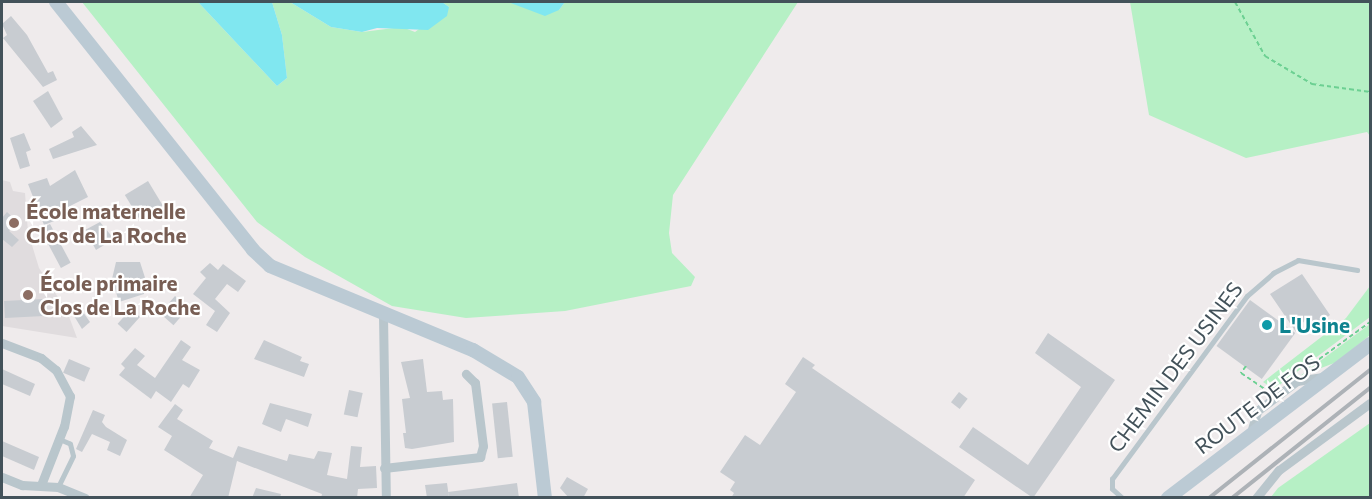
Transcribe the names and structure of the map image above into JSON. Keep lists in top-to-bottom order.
{
  "streets": {
    "street": ["ROUTE DE FOS"],
    "lane": ["CHEMIN DES USINES"]
  },
  "places": ["École maternelle Clos de La Roche", "École primaire Clos de La Roche", "L'Usine"]
}
